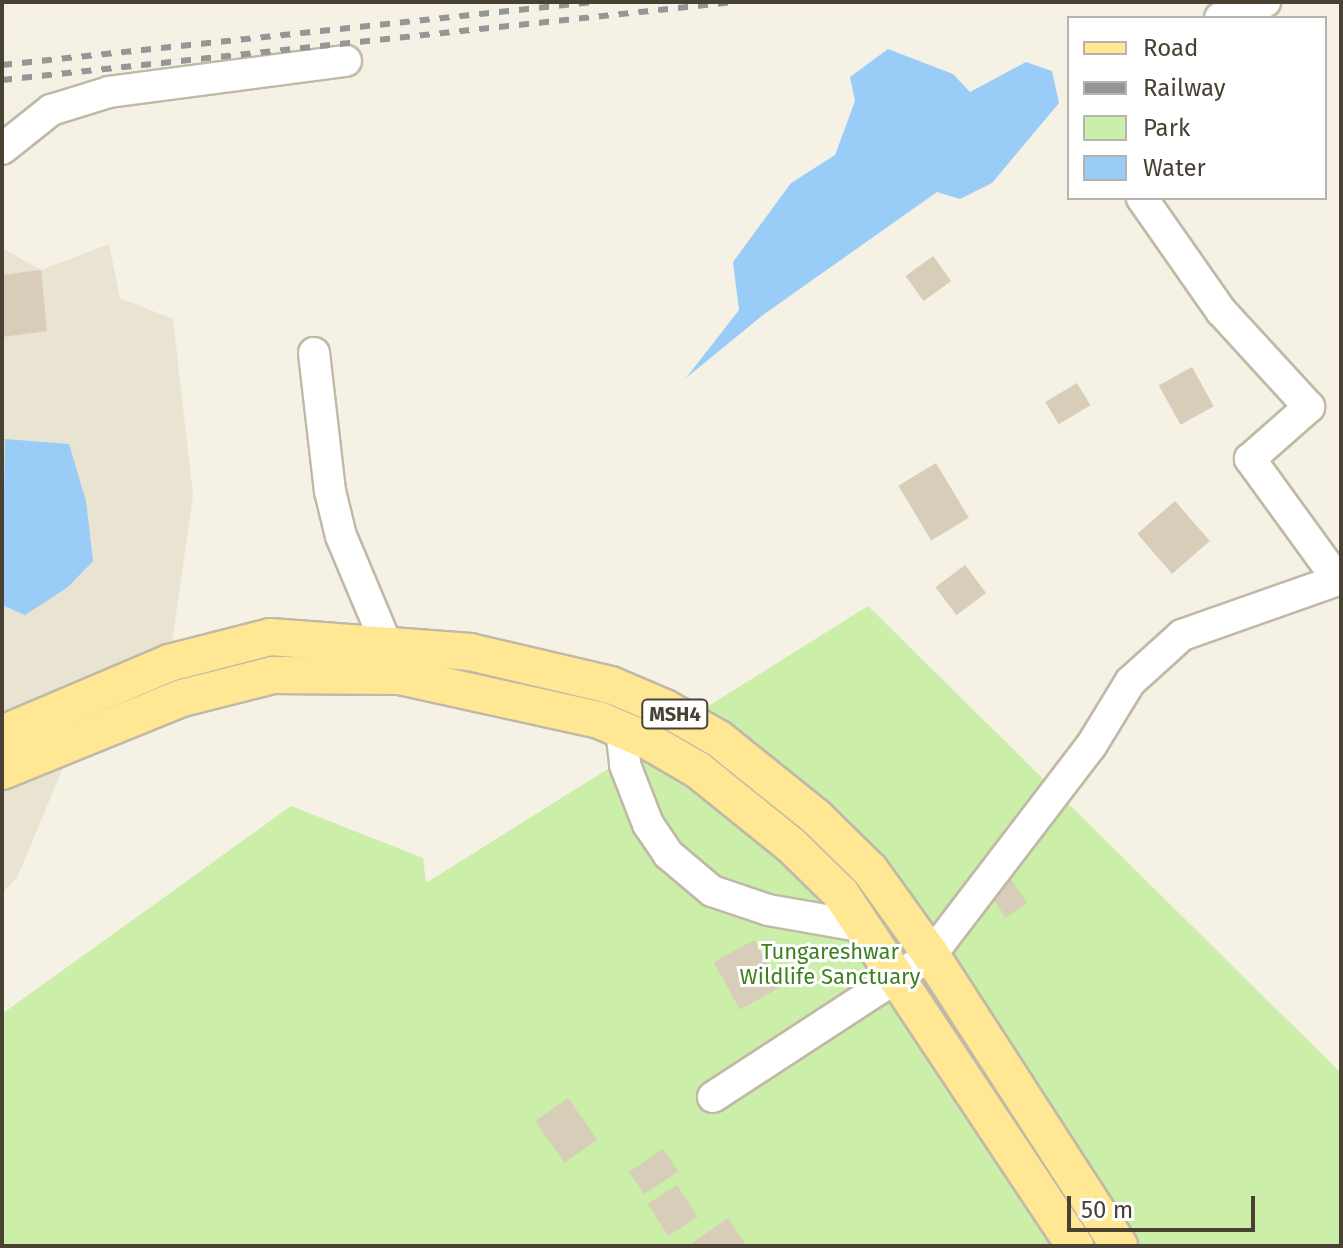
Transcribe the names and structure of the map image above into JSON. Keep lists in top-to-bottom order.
{
  "streets": {
    "main road": ["MSH4"]
  },
  "parks": ["Tungareshwar Wildlife Sanctuary"],
  "legend": [
    "Road",
    "Railway",
    "Park",
    "Water"
  ],
  "scale_bar": "50 m"
}
